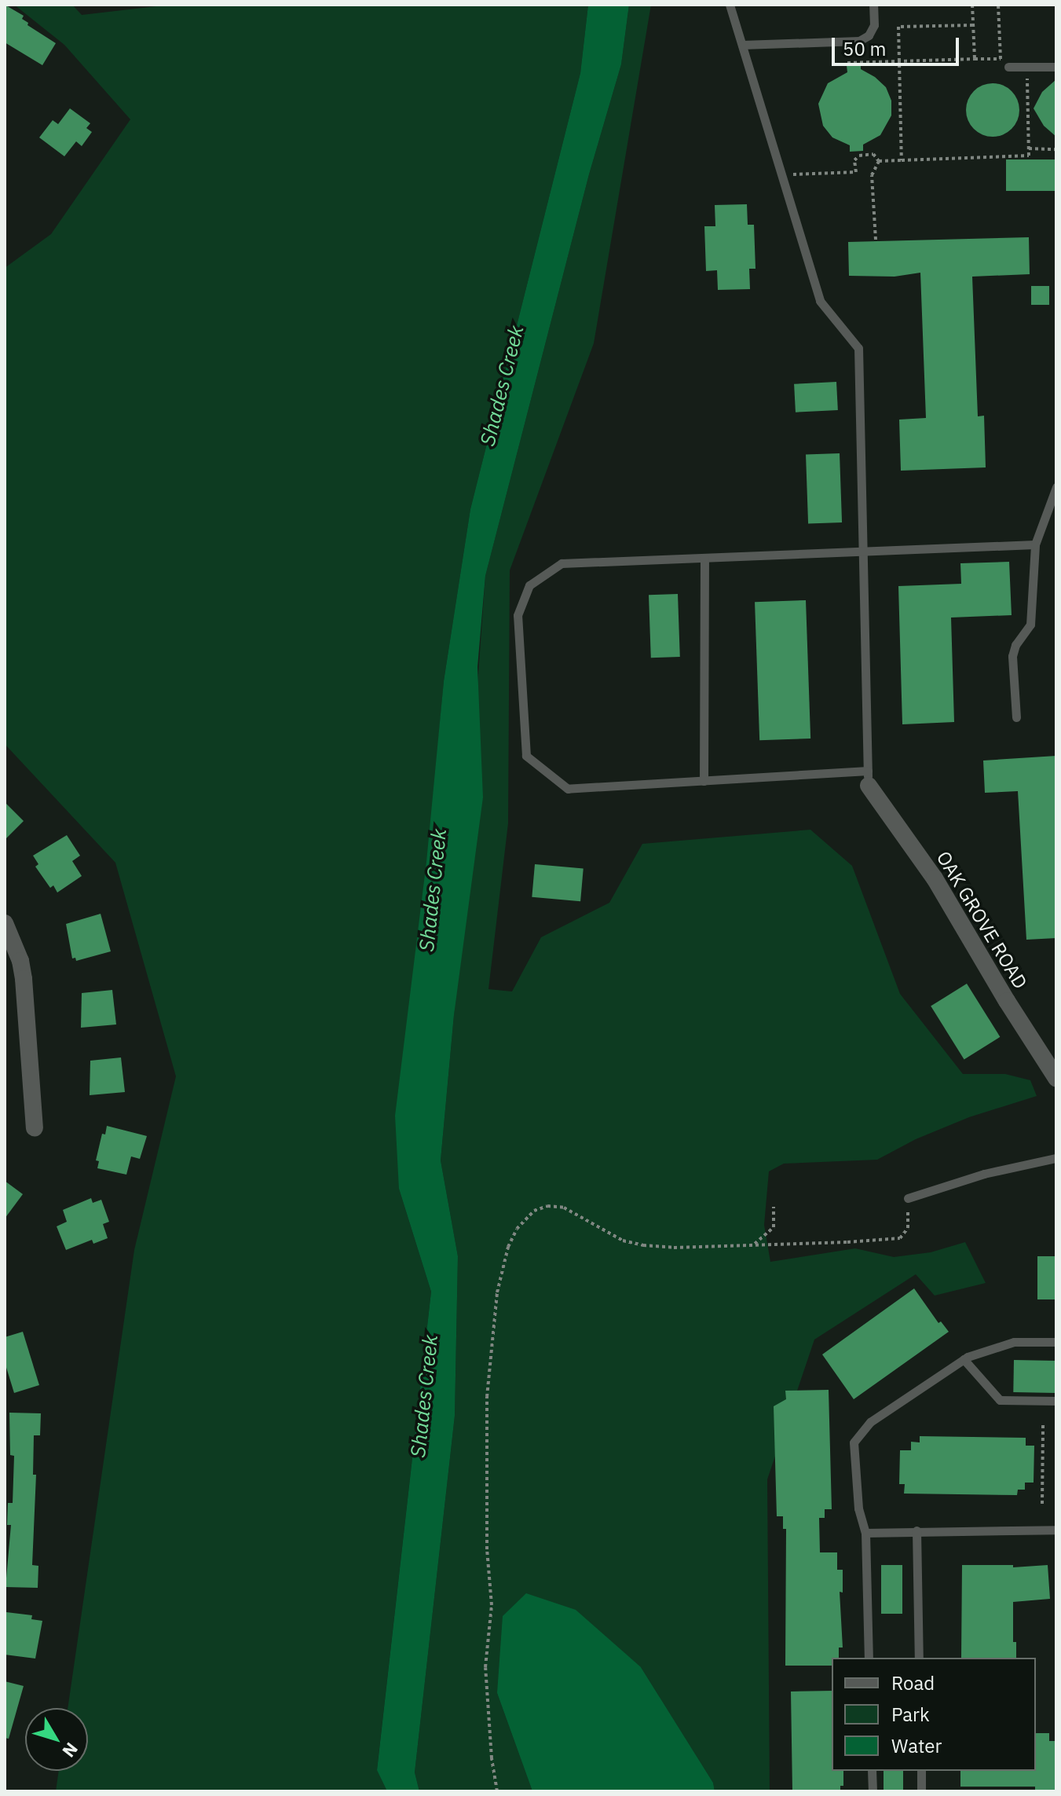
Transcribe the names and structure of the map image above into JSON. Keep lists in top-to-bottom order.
{
  "streets": {
    "street": ["OAK GROVE ROAD"]
  },
  "water": ["Shades Creek"],
  "legend": ["Road", "Park", "Water"],
  "scale_bar": "50 m",
  "north": "bottom right"
}
